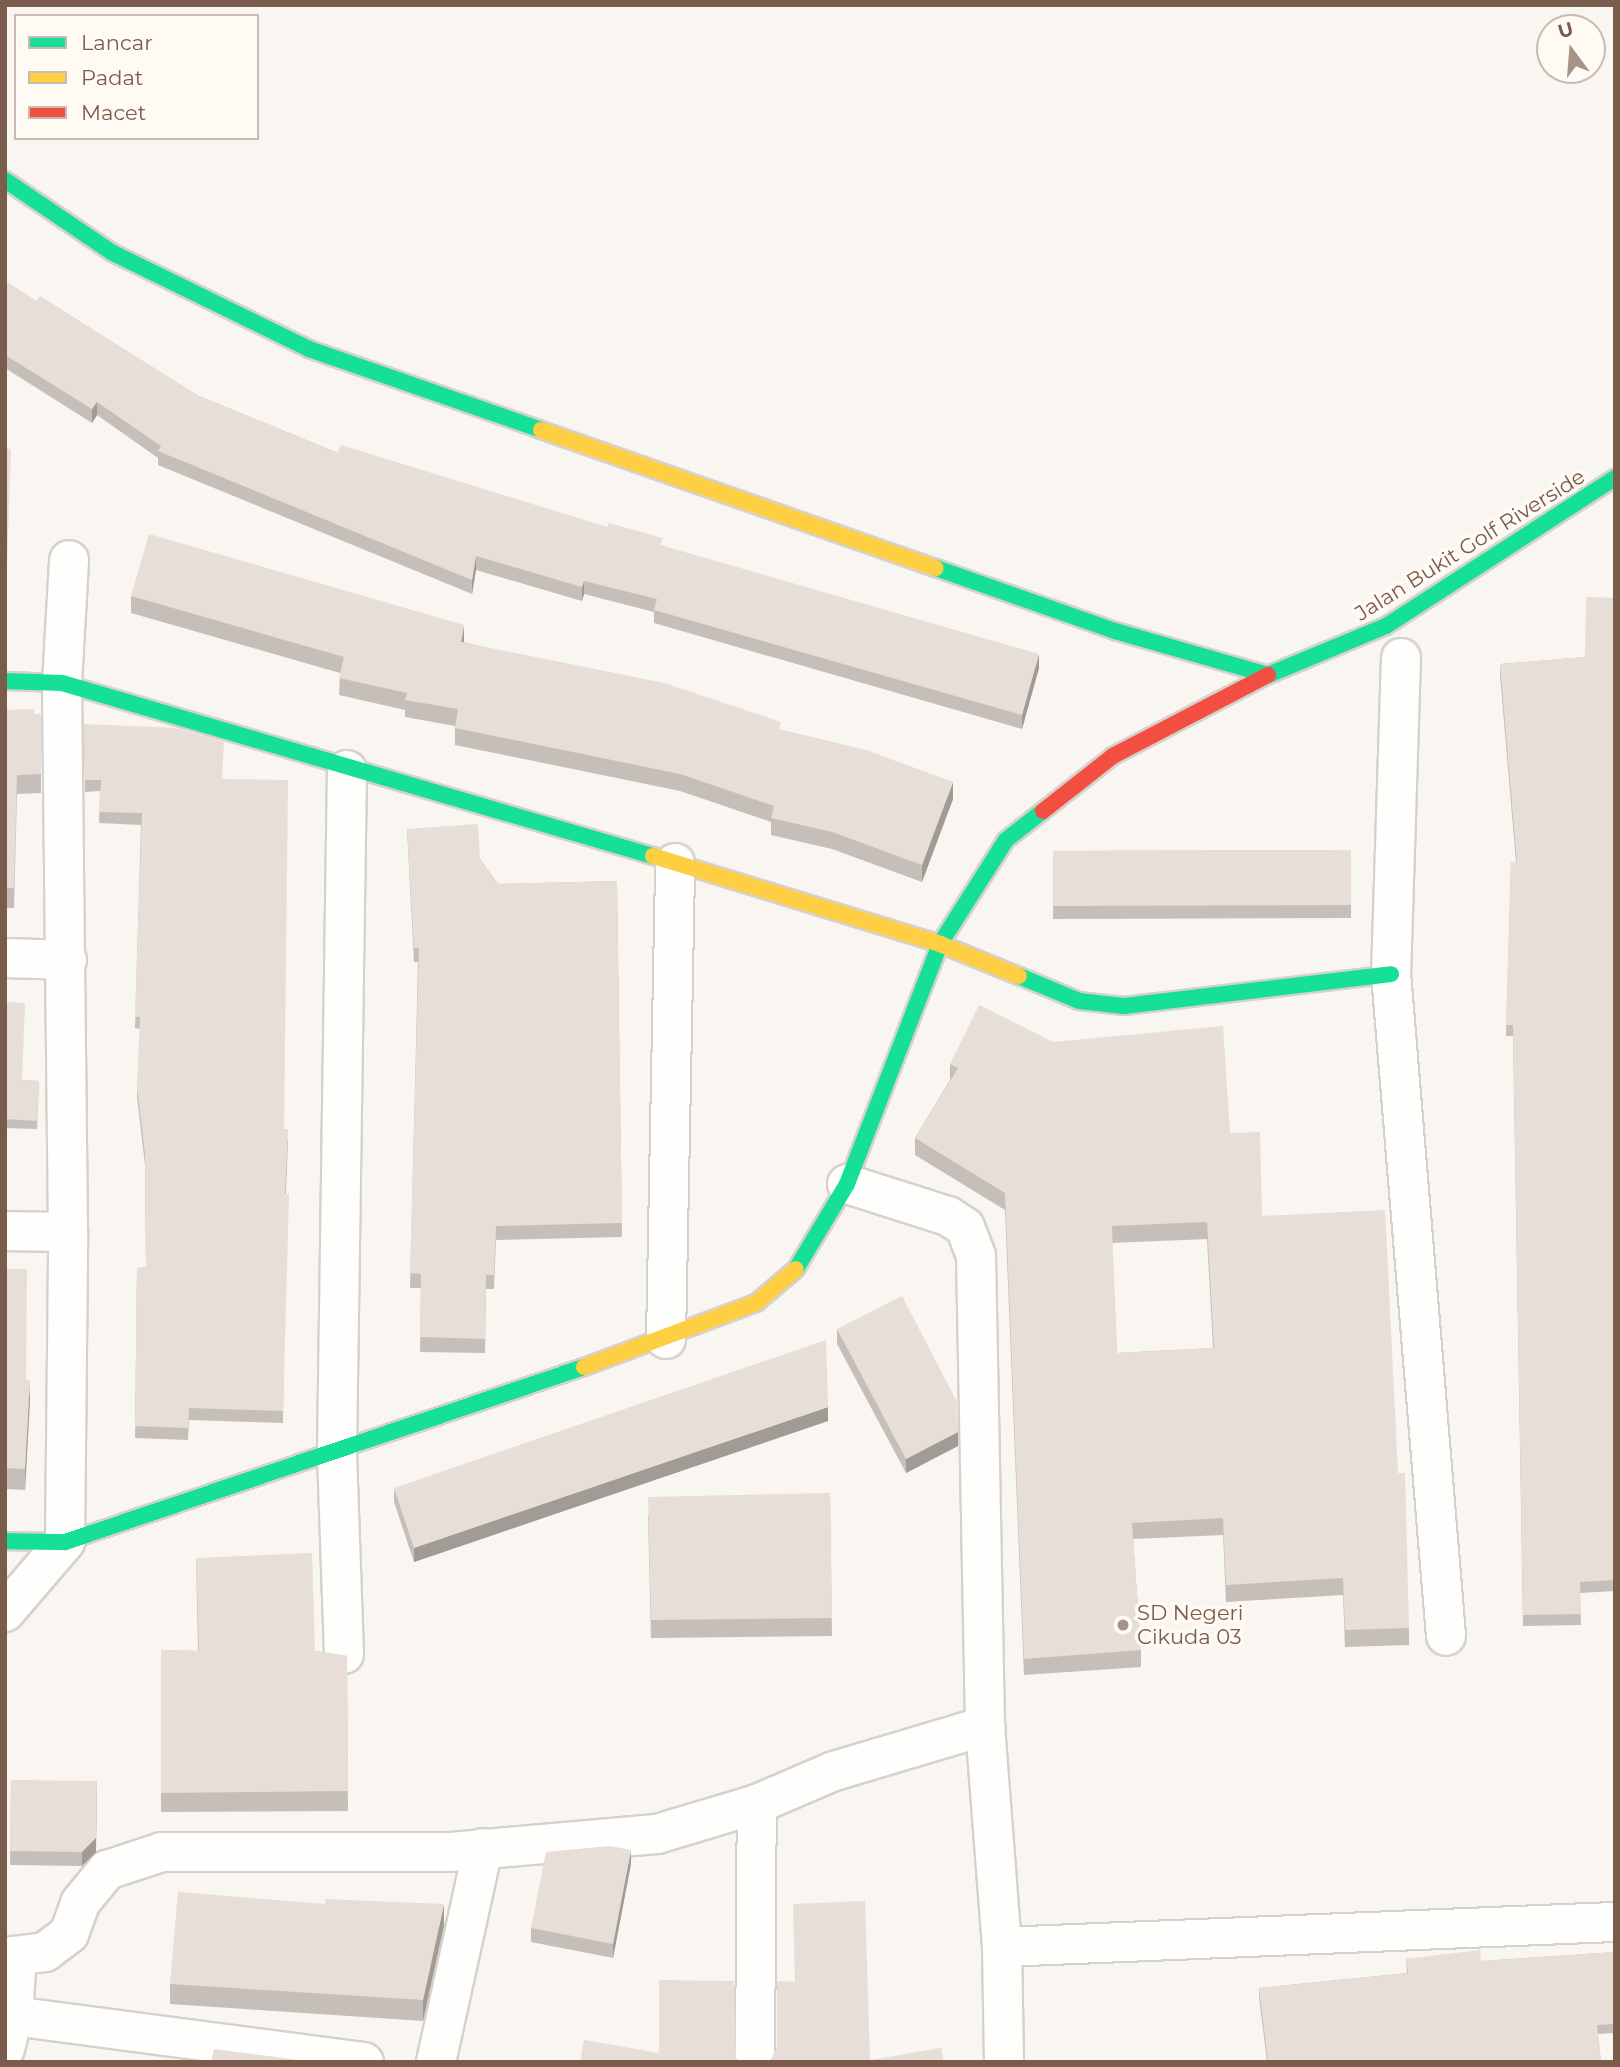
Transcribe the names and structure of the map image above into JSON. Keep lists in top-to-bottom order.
{
  "streets": {
    "street": ["Jalan Bukit Golf Riverside"]
  },
  "places": ["SD Negeri Cikuda 03"],
  "legend": ["Lancar", "Padat", "Macet"],
  "north": "top"
}
